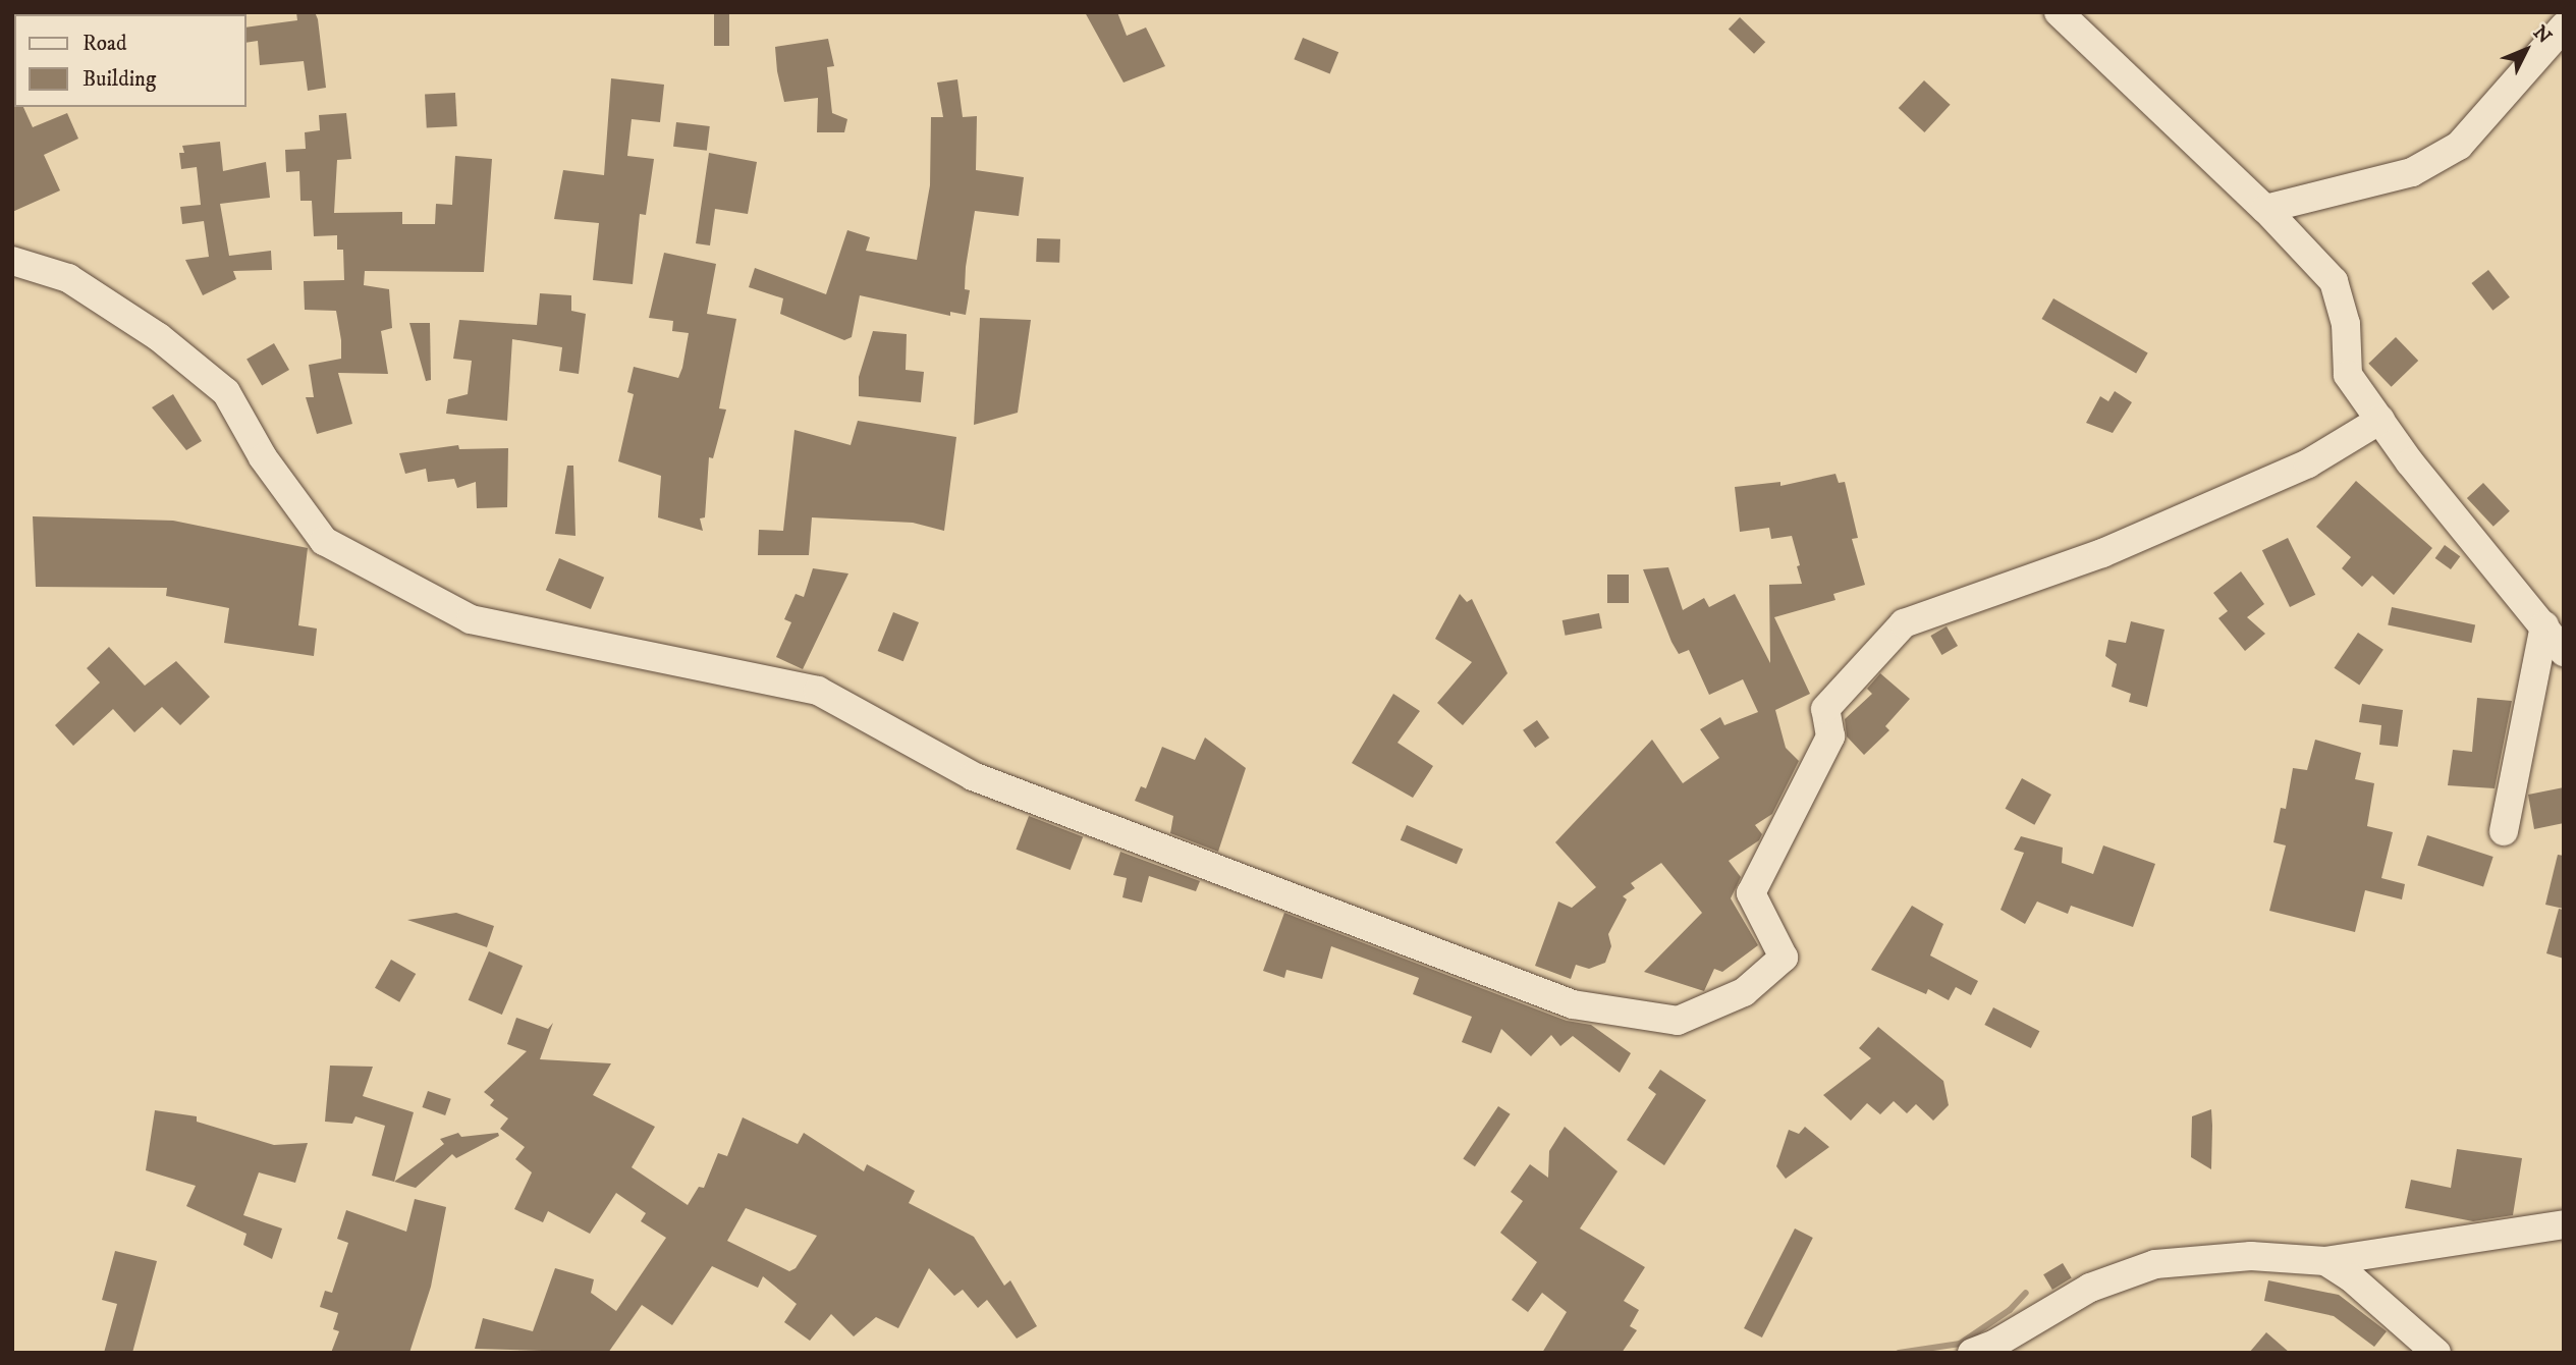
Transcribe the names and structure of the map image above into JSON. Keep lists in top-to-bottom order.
{
  "legend": ["Road", "Building"],
  "north": "top right"
}
